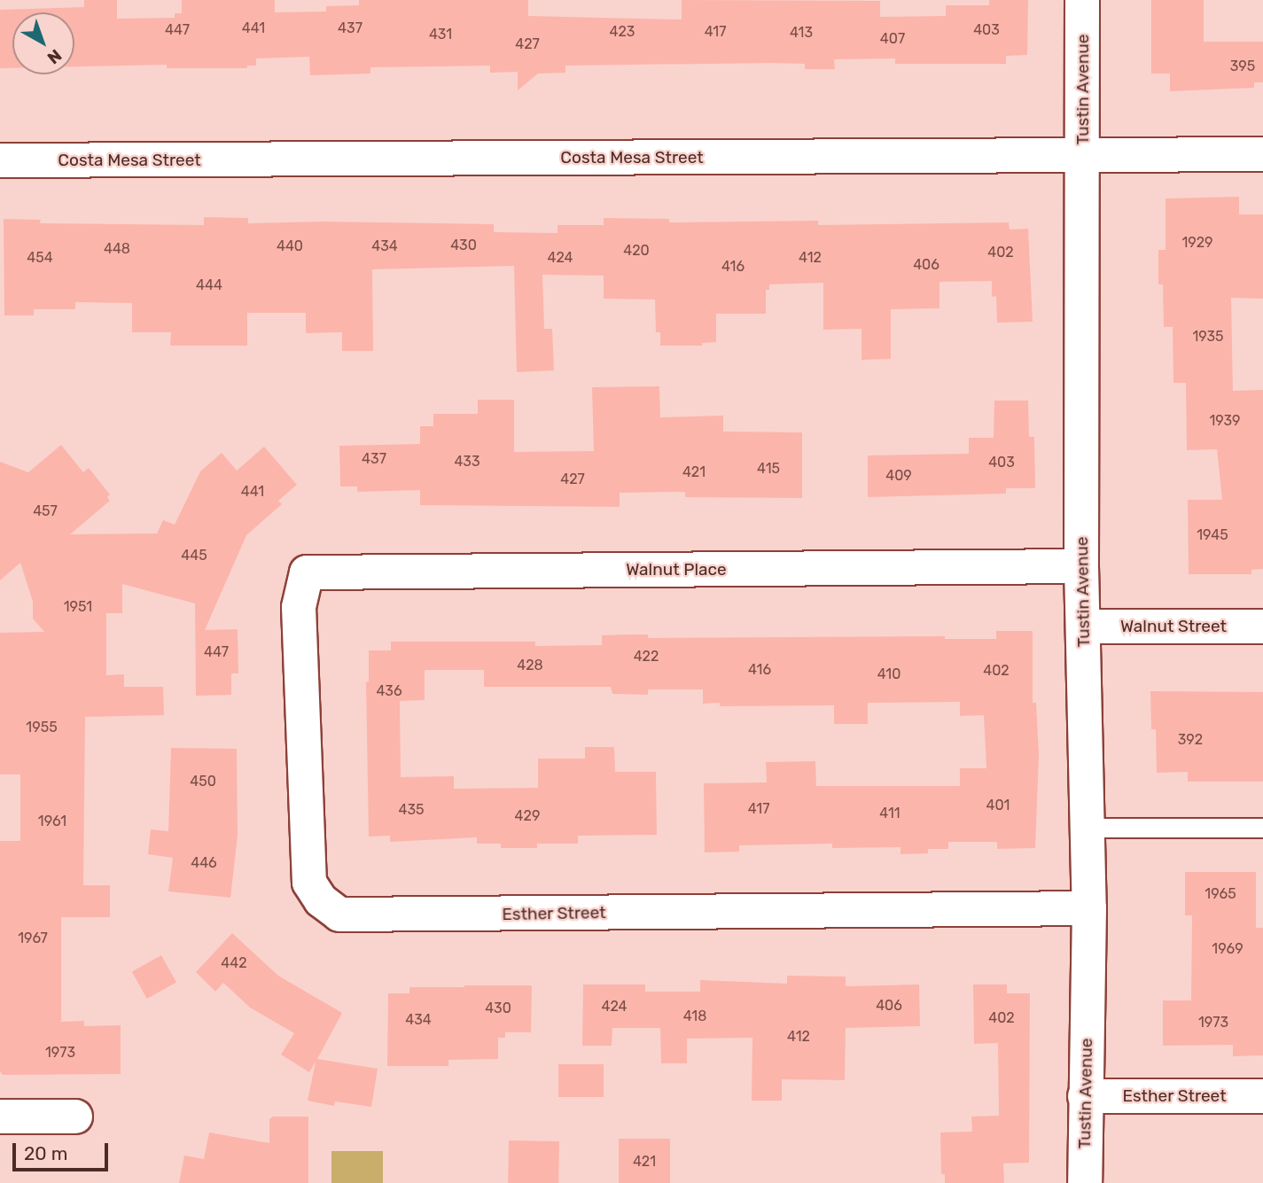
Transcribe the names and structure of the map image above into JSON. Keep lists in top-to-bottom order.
{
  "streets": {
    "street": [
      "Tustin Avenue",
      "Costa Mesa Street",
      "Walnut Place",
      "Walnut Street",
      "Esther Street"
    ]
  },
  "crossings": [
    ["Tustin Avenue", "Costa Mesa Street"],
    ["Tustin Avenue", "Walnut Place"],
    ["Tustin Avenue", "Walnut Street"],
    ["Tustin Avenue", "Esther Street"],
    ["Walnut Place", "Esther Street"]
  ],
  "house_numbers": [
    "441",
    "437",
    "447",
    "403",
    "423",
    "417",
    "413",
    "431",
    "407",
    "427",
    "395",
    "1929",
    "430",
    "440",
    "434",
    "448",
    "420",
    "402",
    "454",
    "424",
    "412",
    "406",
    "416",
    "444",
    "1935",
    "1939",
    "437",
    "433",
    "403",
    "415",
    "421",
    "409",
    "427",
    "441",
    "457",
    "1945",
    "445",
    "1951",
    "447",
    "422",
    "428",
    "416",
    "402",
    "410",
    "436",
    "1955",
    "392",
    "450",
    "401",
    "417",
    "435",
    "411",
    "429",
    "1961",
    "446",
    "1965",
    "1967",
    "1969",
    "442",
    "406",
    "424",
    "430",
    "418",
    "402",
    "434",
    "1973",
    "412",
    "1973",
    "421"
  ],
  "scale_bar": "20 m",
  "north": "bottom right"
}
